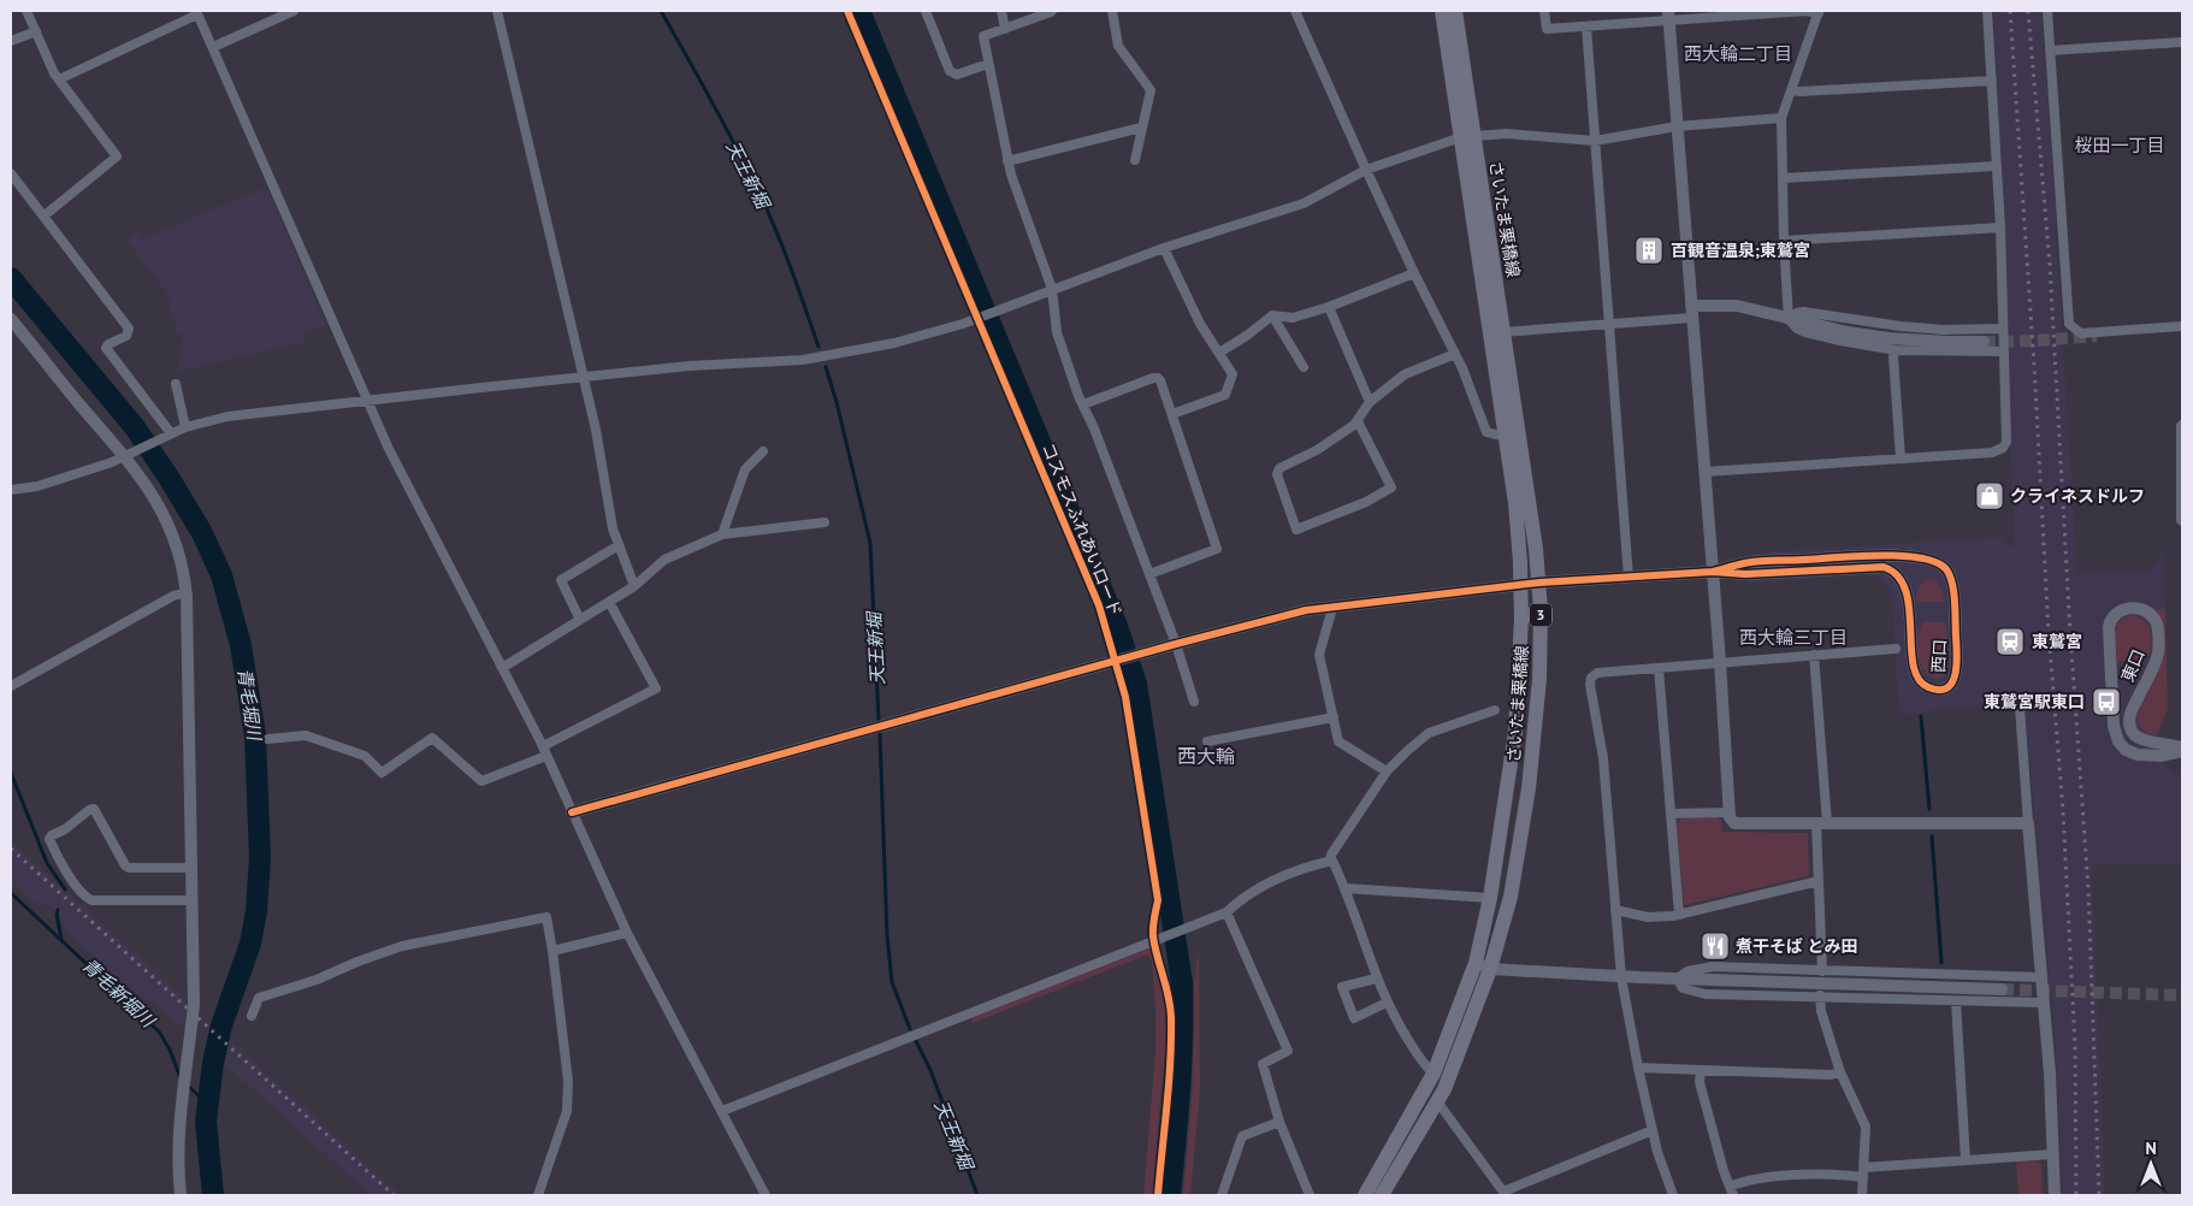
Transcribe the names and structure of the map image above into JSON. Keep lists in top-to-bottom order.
{
  "streets": {
    "main road": ["さいたま栗橋線", "3"],
    "street": ["西口", "東口"],
    "cycle path": ["コスモスふれあいロード"]
  },
  "districts": [
    "西大輪二丁目",
    "桜田一丁目",
    "西大輪三丁目",
    "西大輪"
  ],
  "water": ["天王新堀", "青毛堀川", "青毛新堀川"],
  "places": {
    "building": ["百観音温泉;東鷲宮"],
    "shop": ["クライネスドルフ"],
    "station": ["東鷲宮"],
    "bus stop": ["東鷲宮駅東口"],
    "restaurant": ["煮干そば とみ田"]
  },
  "north": "top"
}
